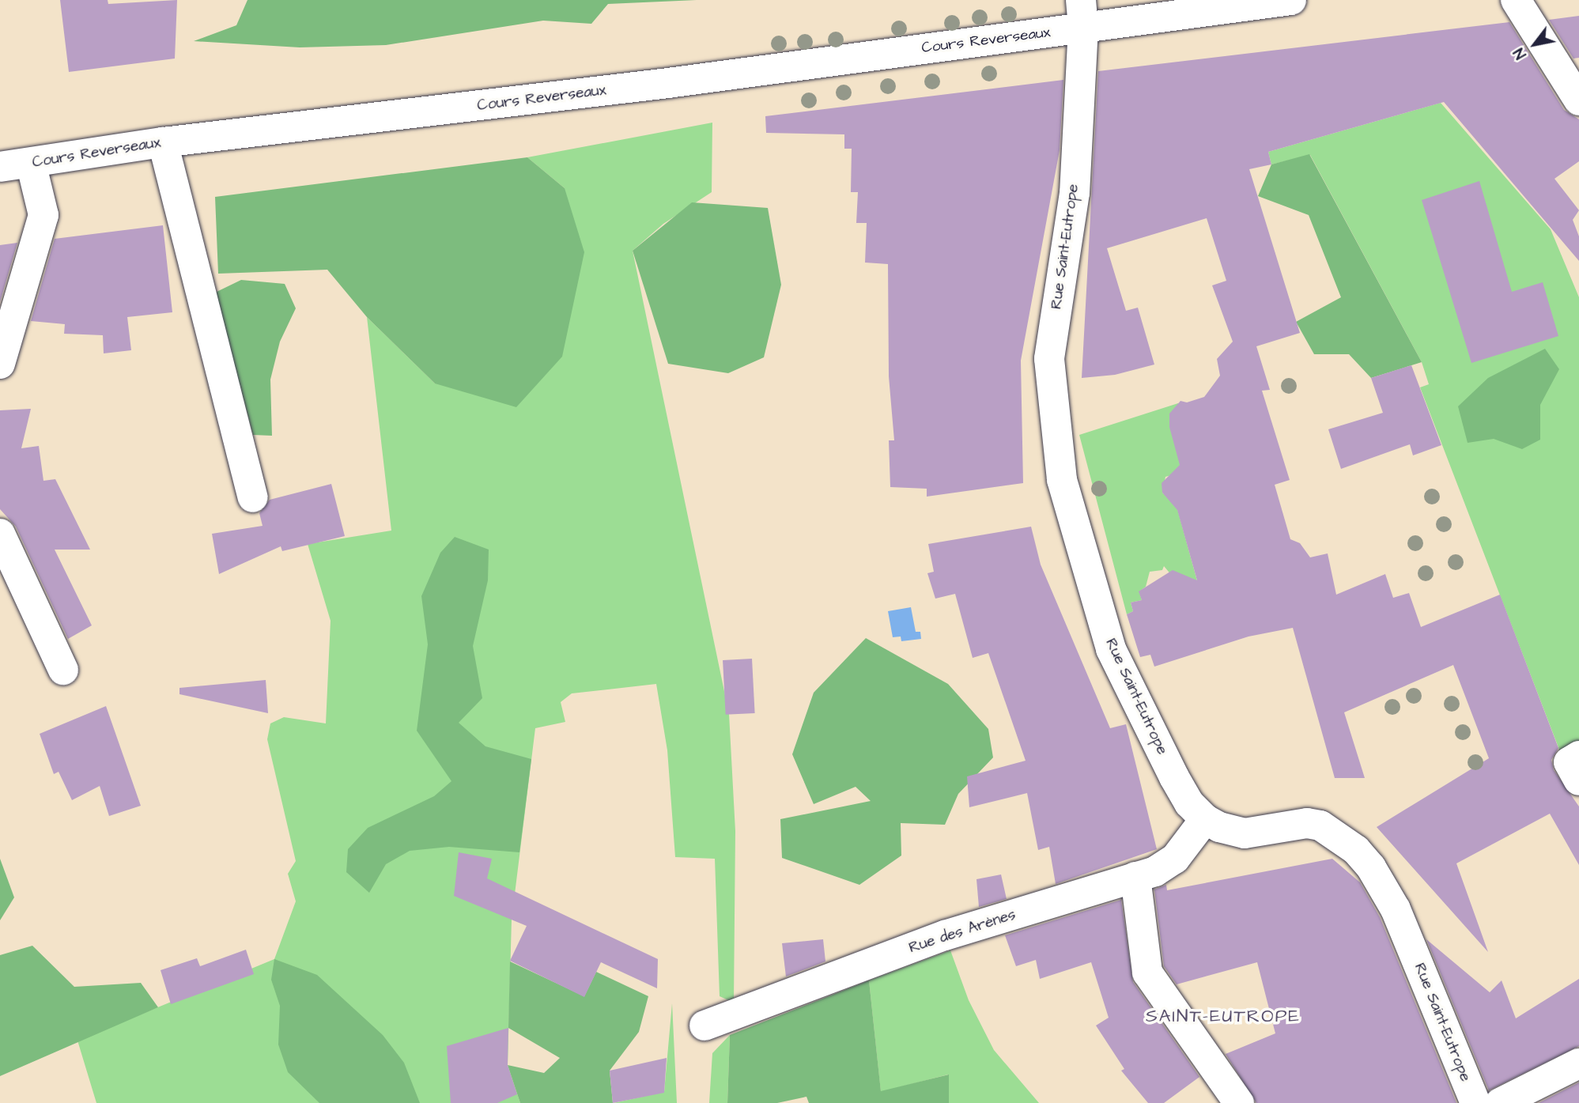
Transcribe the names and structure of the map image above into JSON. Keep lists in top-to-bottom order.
{
  "streets": {
    "street": ["Cours Reverseaux", "Rue Saint-Eutrope", "Rue des Arènes"]
  },
  "crossings": [
    ["Cours Reverseaux", "Rue Saint-Eutrope"],
    ["Rue Saint-Eutrope", "Rue des Arènes"]
  ],
  "districts": ["SAINT-EUTROPE"],
  "north": "bottom left"
}
